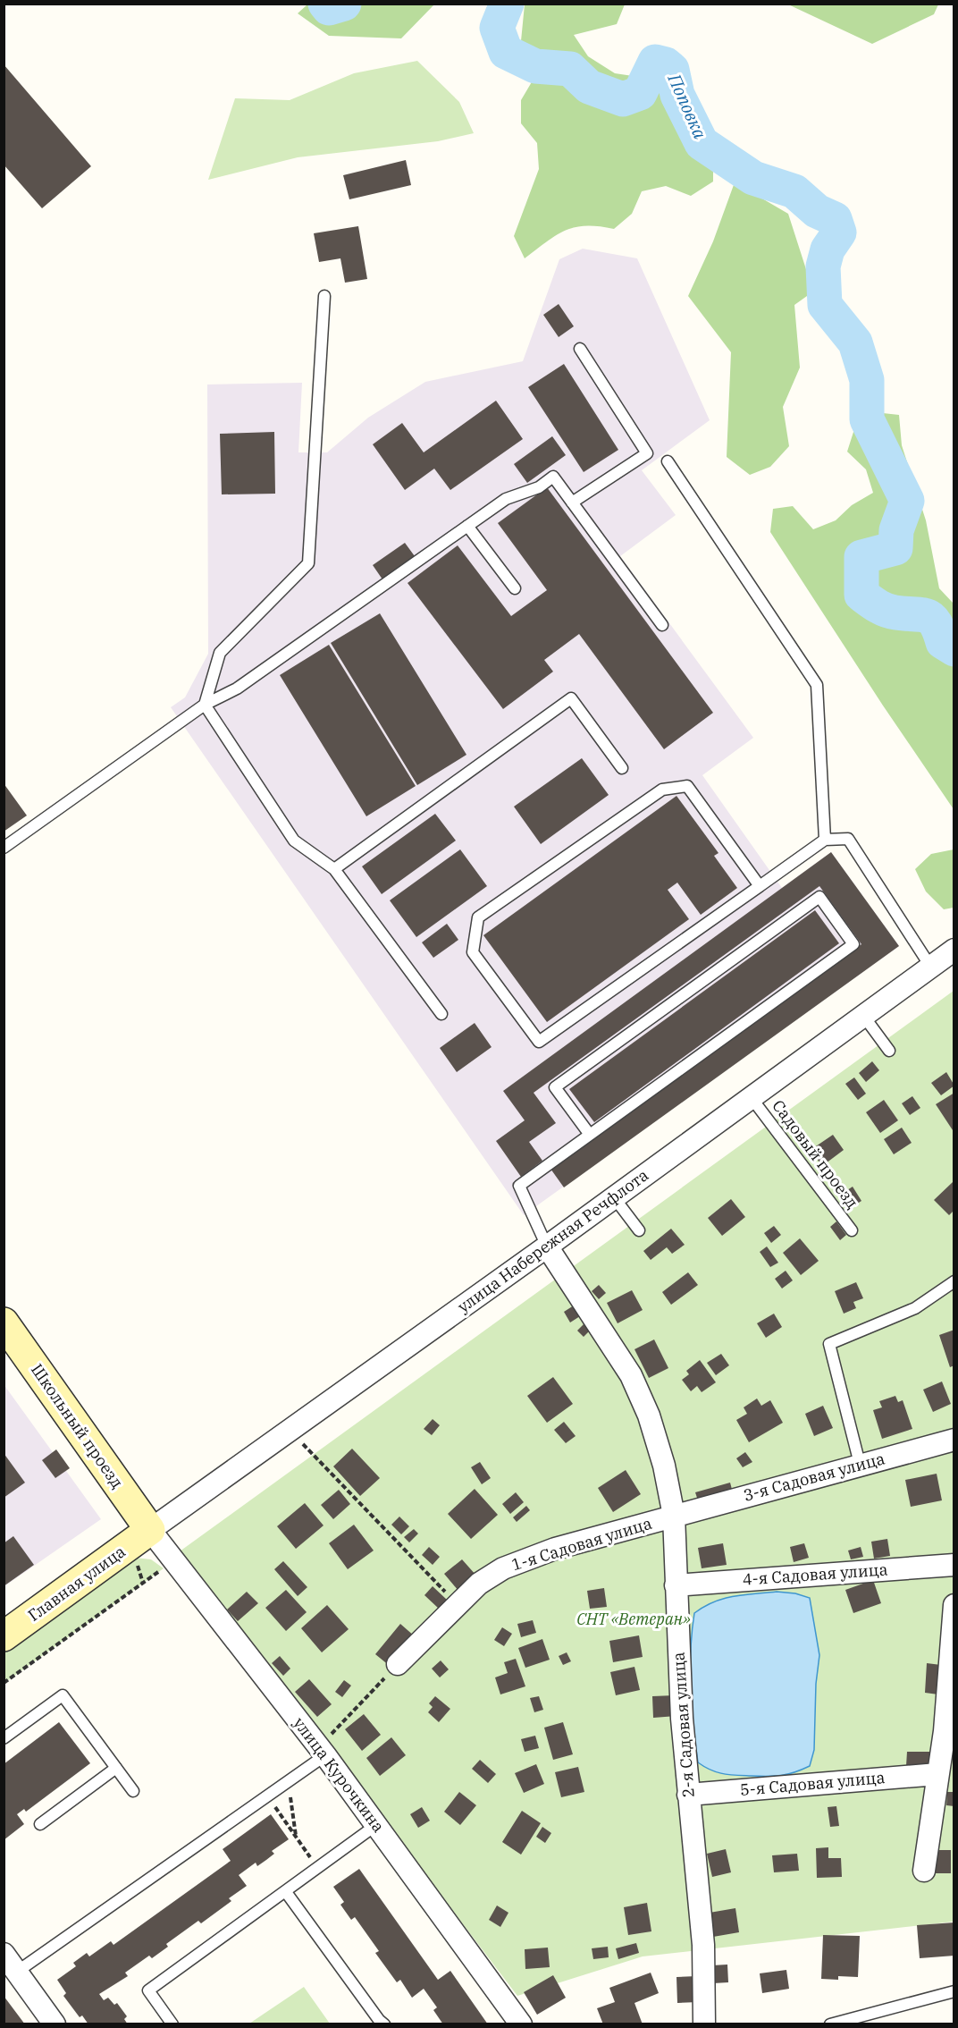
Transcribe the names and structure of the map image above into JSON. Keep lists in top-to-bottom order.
{
  "streets": {
    "street": [
      "улица Набережная Речфлота",
      "Школьный проезд",
      "3-я Садовая улица",
      "1-я Садовая улица",
      "4-я Садовая улица",
      "Главная улица",
      "2-я Садовая улица",
      "улица Курочкина",
      "5-я Садовая улица"
    ],
    "lane": ["Садовый проезд"]
  },
  "crossings": [
    ["Садовый проезд", "улица Набережная Речфлота"],
    ["улица Набережная Речфлота", "Школьный проезд"],
    ["улица Набережная Речфлота", "Главная улица"],
    ["улица Набережная Речфлота", "2-я Садовая улица"],
    ["улица Набережная Речфлота", "улица Курочкина"],
    ["Школьный проезд", "Главная улица"],
    ["Школьный проезд", "улица Курочкина"],
    ["3-я Садовая улица", "1-я Садовая улица"],
    ["3-я Садовая улица", "2-я Садовая улица"],
    ["1-я Садовая улица", "2-я Садовая улица"],
    ["4-я Садовая улица", "2-я Садовая улица"],
    ["Главная улица", "улица Курочкина"],
    ["2-я Садовая улица", "5-я Садовая улица"]
  ],
  "water": ["Поповка"],
  "parks": ["СНТ «Ветеран»"]
}
